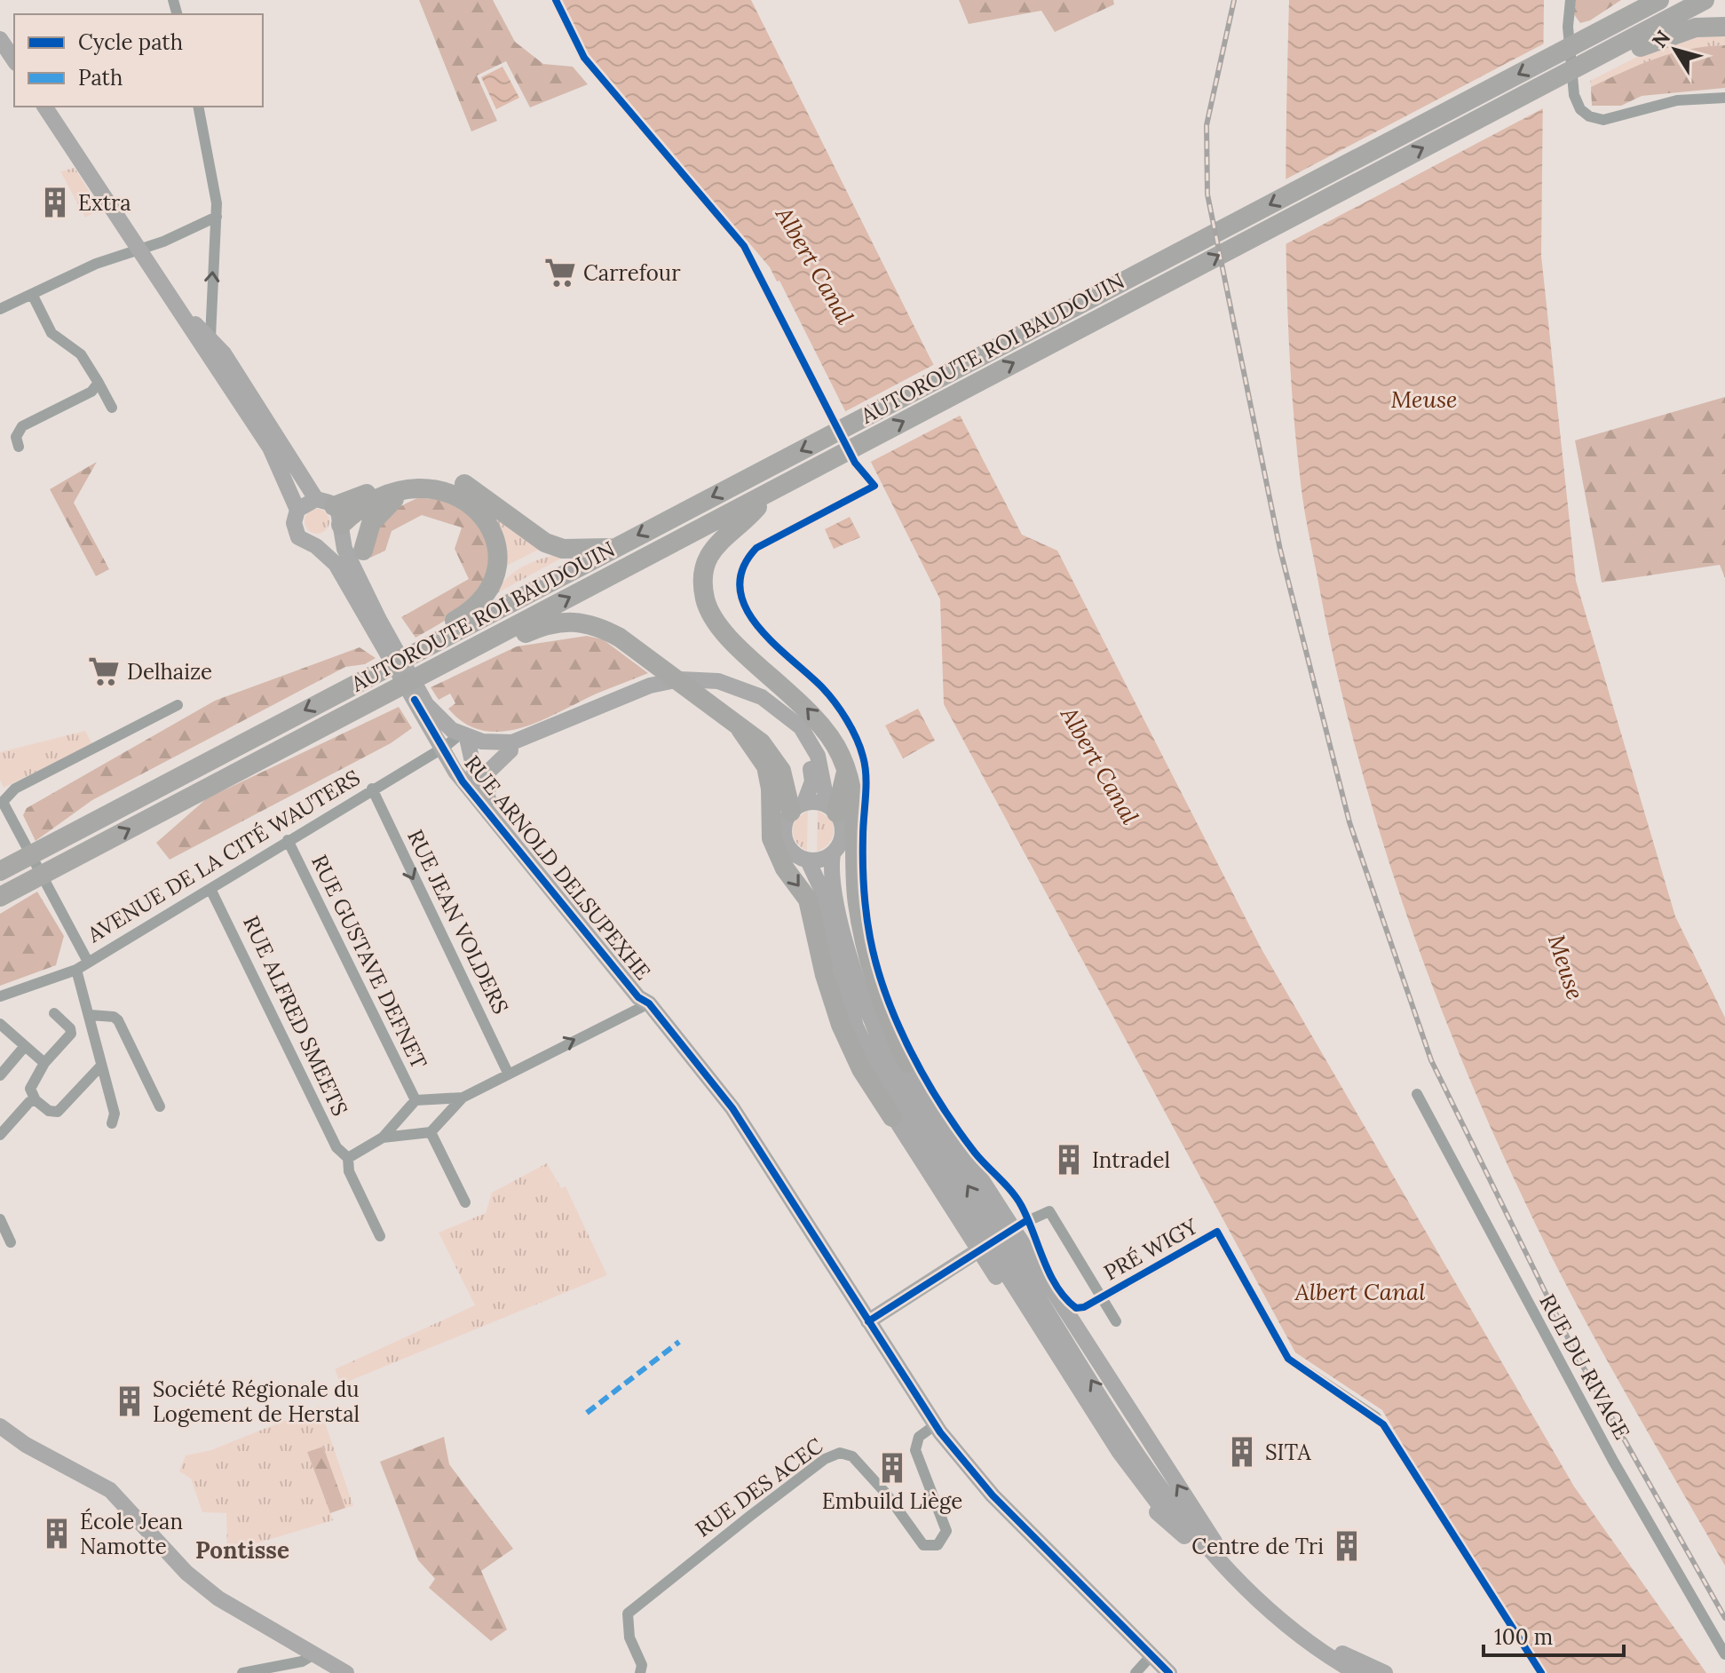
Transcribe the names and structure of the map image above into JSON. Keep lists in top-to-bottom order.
{
  "streets": {
    "highway": ["AUTOROUTE ROI BAUDOUIN"],
    "main road": ["RUE ARNOLD DELSUPEXHE"],
    "street": [
      "AVENUE DE LA CITÉ WAUTERS",
      "RUE JEAN VOLDERS",
      "RUE GUSTAVE DEFNET",
      "RUE ALFRED SMEETS",
      "PRÉ WIGY",
      "RUE DU RIVAGE",
      "RUE DES ACEC"
    ]
  },
  "crossings": [
    ["AVENUE DE LA CITÉ WAUTERS", "RUE ARNOLD DELSUPEXHE"],
    ["AVENUE DE LA CITÉ WAUTERS", "RUE JEAN VOLDERS"],
    ["AVENUE DE LA CITÉ WAUTERS", "RUE GUSTAVE DEFNET"],
    ["AVENUE DE LA CITÉ WAUTERS", "RUE ALFRED SMEETS"],
    ["RUE ARNOLD DELSUPEXHE", "RUE DES ACEC"]
  ],
  "one_way": ["RUE JEAN VOLDERS"],
  "districts": ["Pontisse"],
  "water": ["Albert Canal", "Meuse"],
  "places": {
    "building": [
      "Extra",
      "Intradel",
      "Société Régionale du Logement de Herstal",
      "SITA",
      "Embuild Liège",
      "École Jean Namotte",
      "Centre de Tri"
    ],
    "supermarket": ["Carrefour", "Delhaize"]
  },
  "legend": ["Cycle path", "Path"],
  "scale_bar": "100 m",
  "north": "top left"
}
